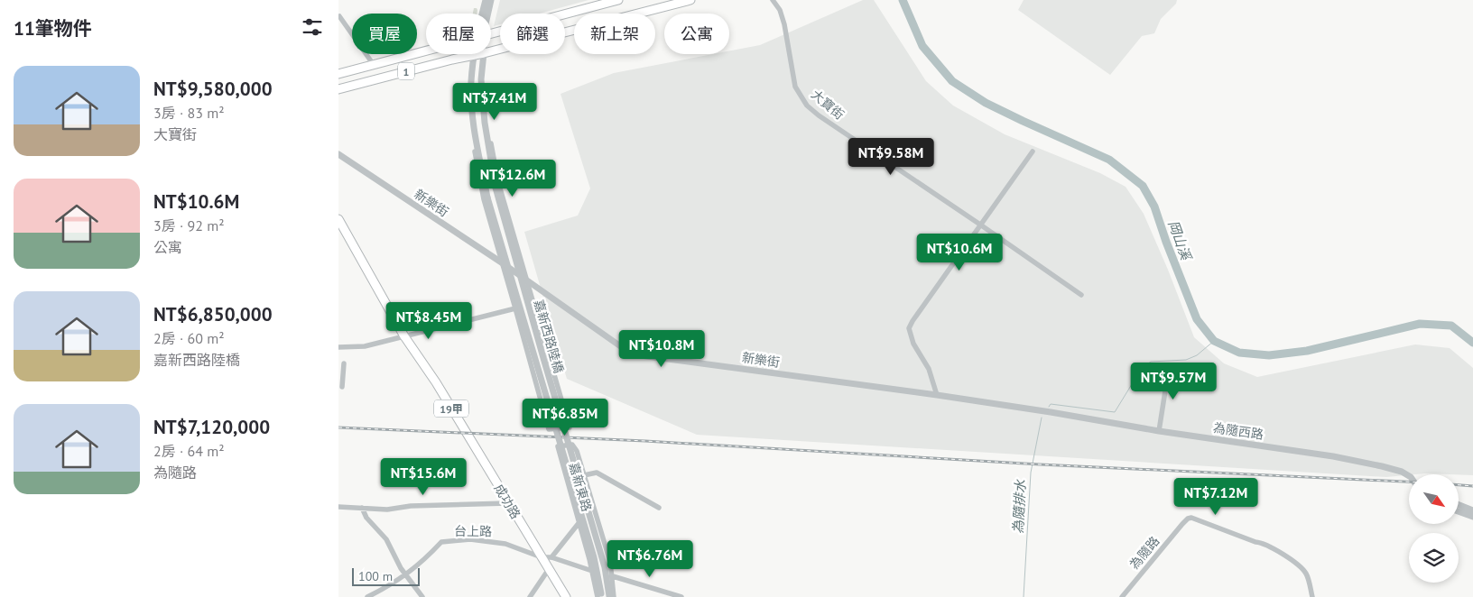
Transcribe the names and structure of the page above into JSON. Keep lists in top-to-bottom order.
{
  "streets": {
    "main road": ["1", "19甲", "成功路"],
    "street": [
      "大寶街",
      "新樂街",
      "嘉新西路陸橋",
      "為隨西路",
      "嘉新東路",
      "台上路",
      "為隨路"
    ]
  },
  "crossings": [
    ["1", "嘉新西路陸橋"],
    ["新樂街", "為隨西路"],
    ["嘉新西路陸橋", "嘉新東路"],
    ["嘉新東路", "台上路"],
    ["成功路", "台上路"]
  ],
  "water": ["岡山溪", "為隨排水"],
  "scale_bar": "100 m",
  "north": "bottom right",
  "page": {
    "heading": "11筆物件",
    "chip": [
      "買屋",
      "租屋",
      "篩選",
      "新上架",
      "公寓"
    ],
    "list": [
      {
        "name": "NT$9,580,000",
        "note": "3房 · 83 m² · 大寶街"
      },
      {
        "name": "NT$10.6M",
        "note": "3房 · 92 m² · 公寓"
      },
      {
        "name": "NT$6,850,000",
        "note": "2房 · 60 m² · 嘉新西路陸橋"
      },
      {
        "name": "NT$7,120,000",
        "note": "2房 · 64 m² · 為隨路"
      }
    ],
    "price": [
      "NT$7.41M",
      "NT$9.58M",
      "NT$12.6M",
      "NT$10.6M",
      "NT$8.45M",
      "NT$10.8M",
      "NT$9.57M",
      "NT$6.85M",
      "NT$15.6M",
      "NT$7.12M",
      "NT$6.76M"
    ],
    "scale": "100 m"
  }
}
